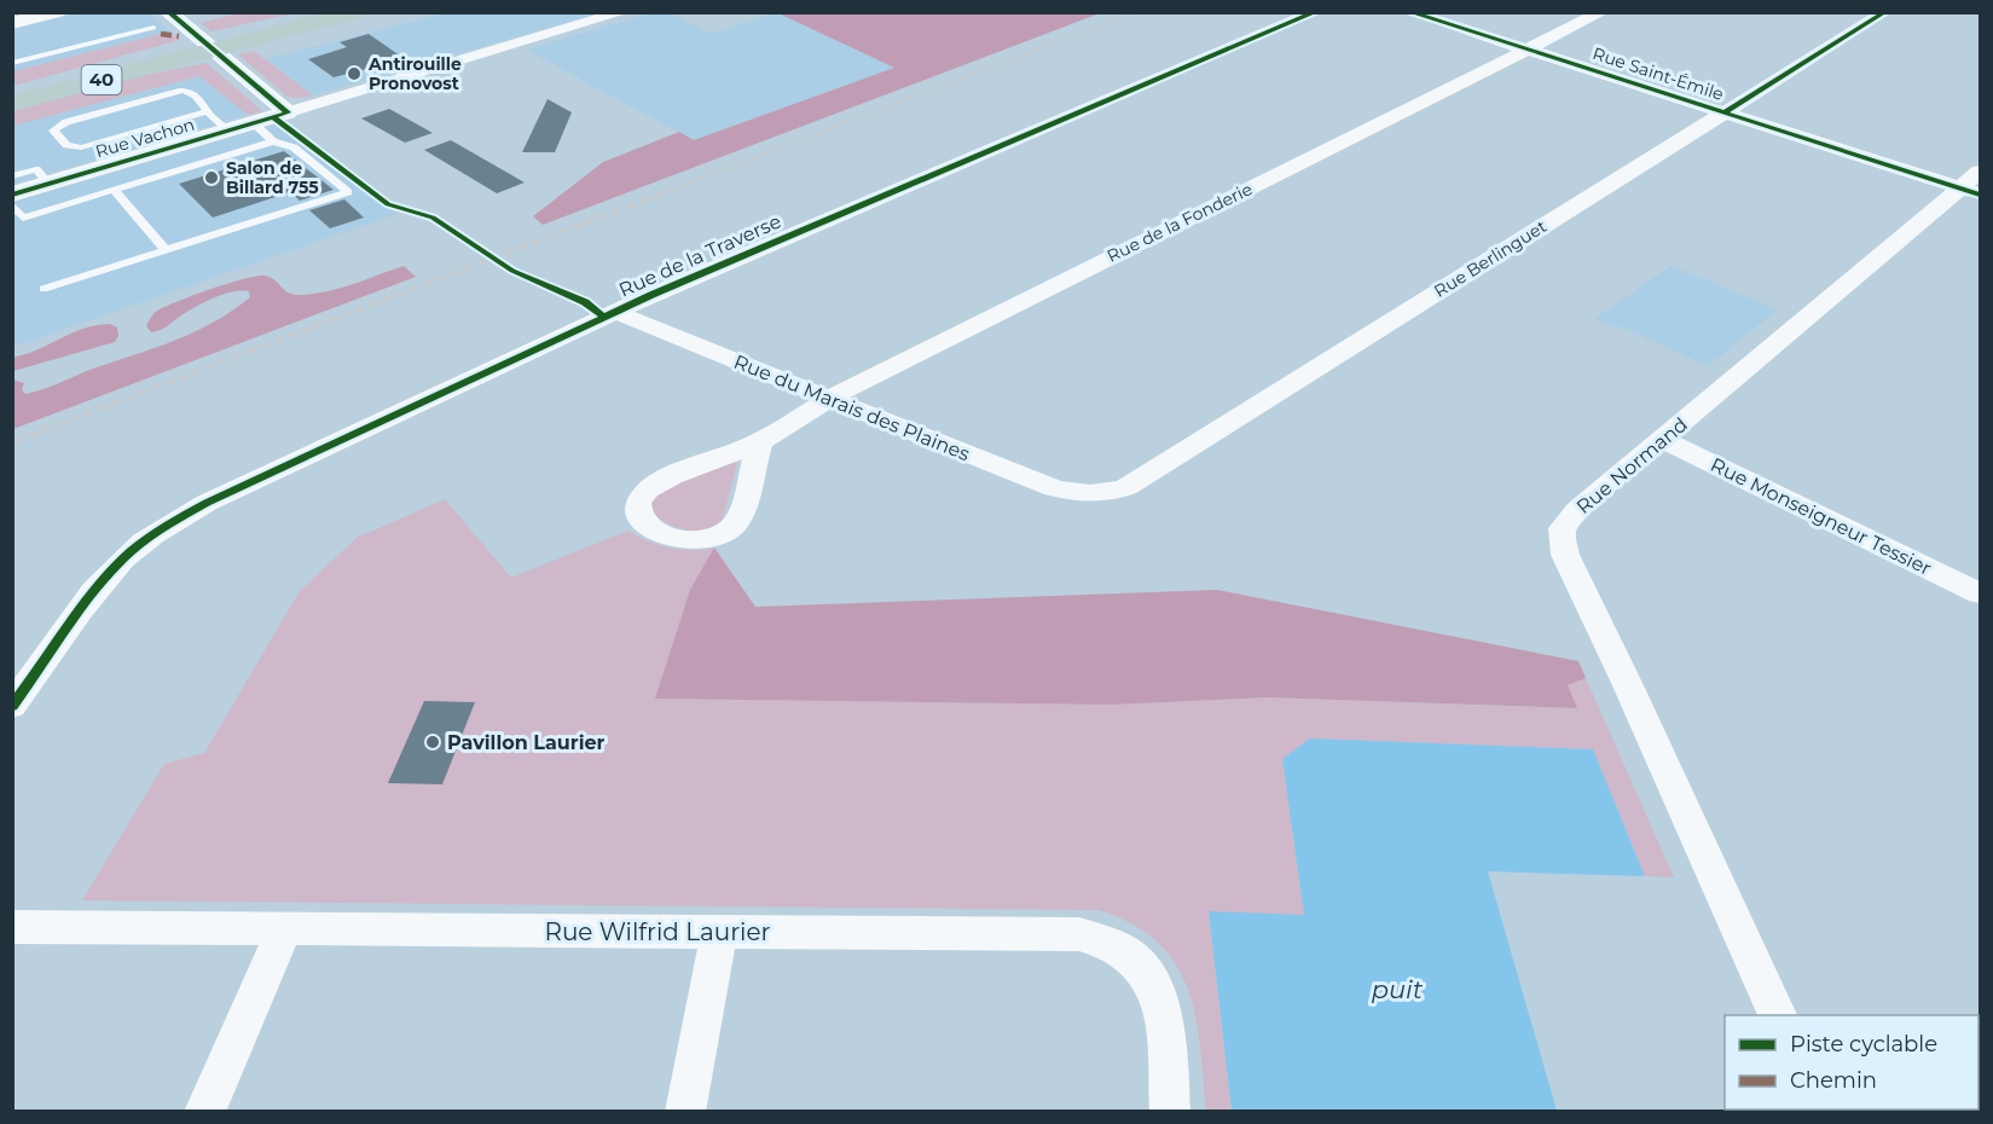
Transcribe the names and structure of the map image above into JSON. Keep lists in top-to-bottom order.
{
  "streets": {
    "highway": ["40"],
    "street": [
      "Rue Saint-Émile",
      "Rue Vachon",
      "Rue de la Fonderie",
      "Rue de la Traverse",
      "Rue Berlinguet",
      "Rue du Marais des Plaines",
      "Rue Normand",
      "Rue Monseigneur Tessier",
      "Rue Wilfrid Laurier"
    ]
  },
  "crossings": [
    ["Rue Saint-Émile", "Rue de la Fonderie"],
    ["Rue Saint-Émile", "Rue Berlinguet"],
    ["Rue Saint-Émile", "Rue Normand"],
    ["Rue de la Fonderie", "Rue du Marais des Plaines"],
    ["Rue de la Traverse", "Rue du Marais des Plaines"],
    ["Rue Berlinguet", "Rue du Marais des Plaines"],
    ["Rue Normand", "Rue Monseigneur Tessier"]
  ],
  "water": ["puit"],
  "places": ["Antirouille Pronovost", "Salon de Billard 755", "Pavillon Laurier"],
  "legend": ["Piste cyclable", "Chemin"]
}
